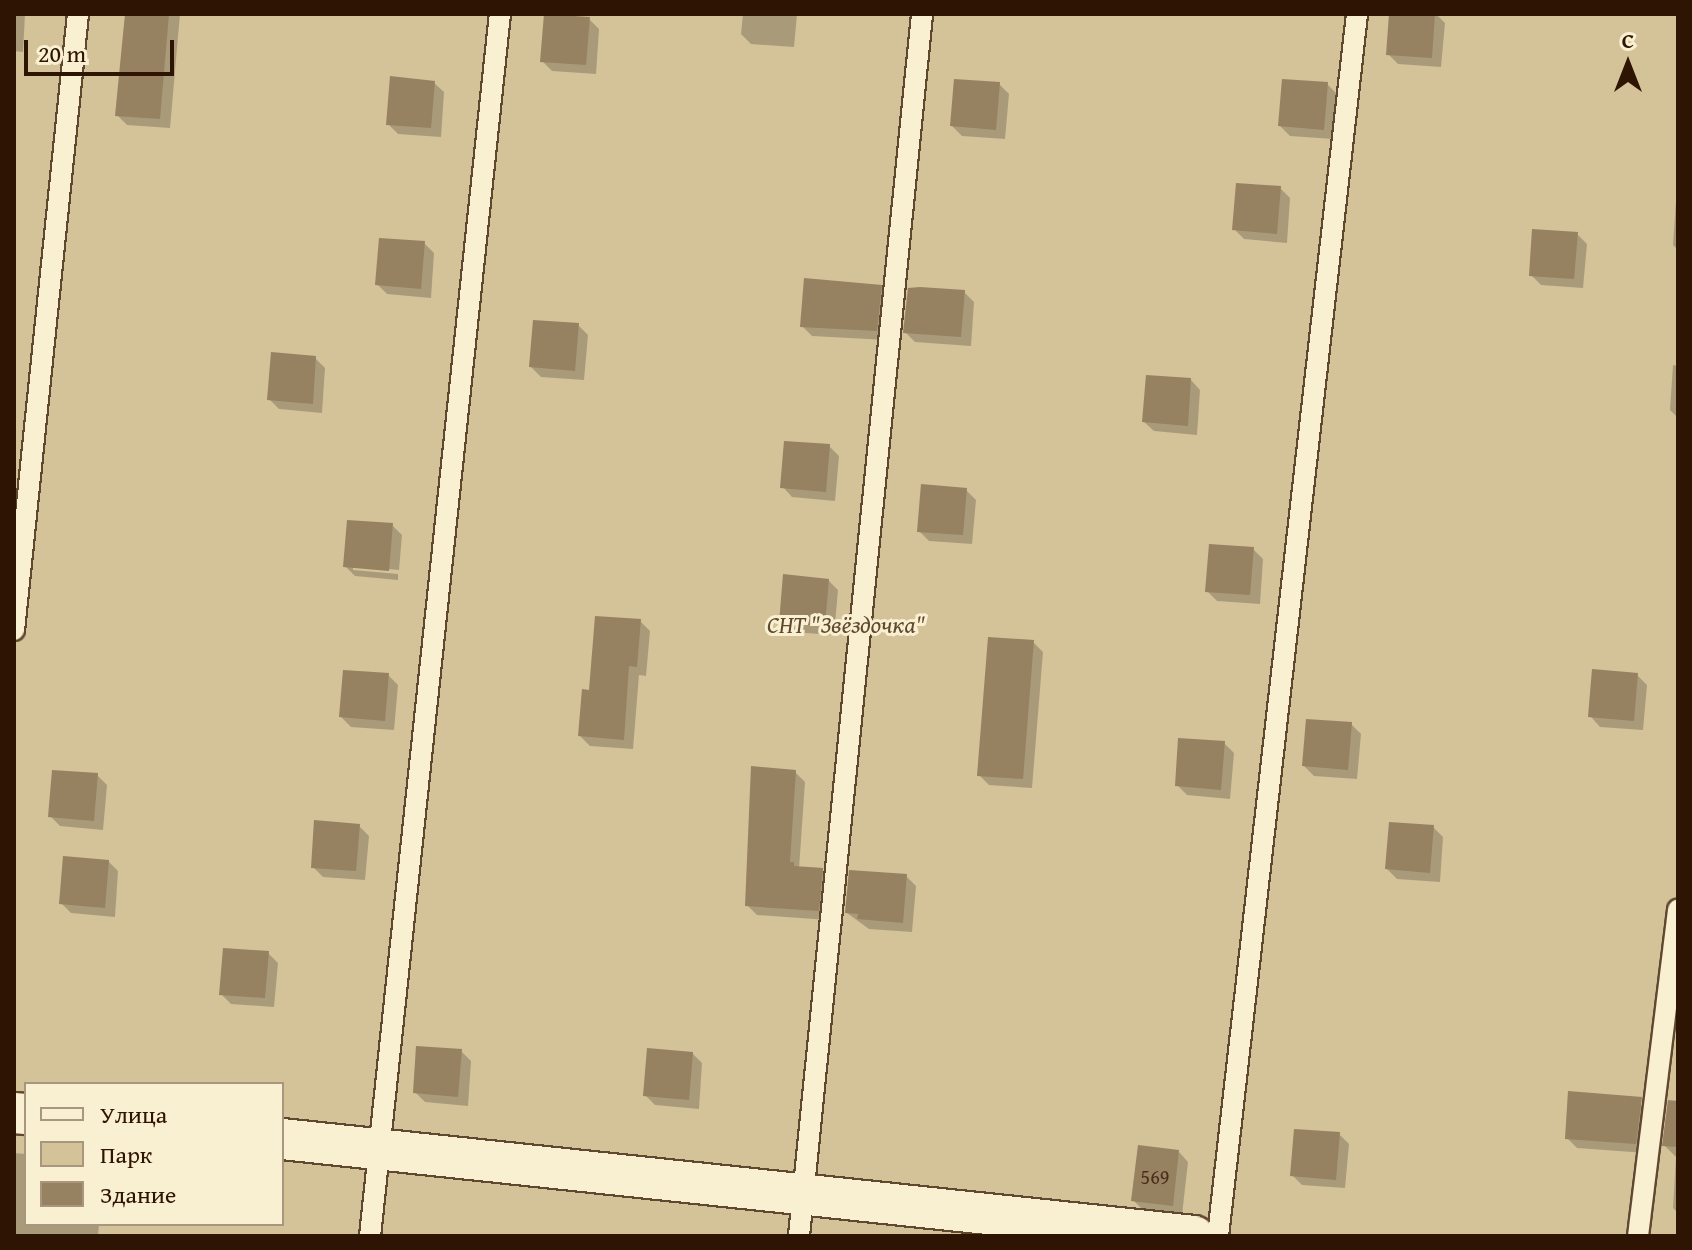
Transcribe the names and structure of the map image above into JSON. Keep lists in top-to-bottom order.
{
  "parks": ["СНТ \"Звёздочка\""],
  "house_numbers": ["569"],
  "legend": ["Улица", "Парк", "Здание"],
  "scale_bar": "20 m",
  "north": "top"
}
